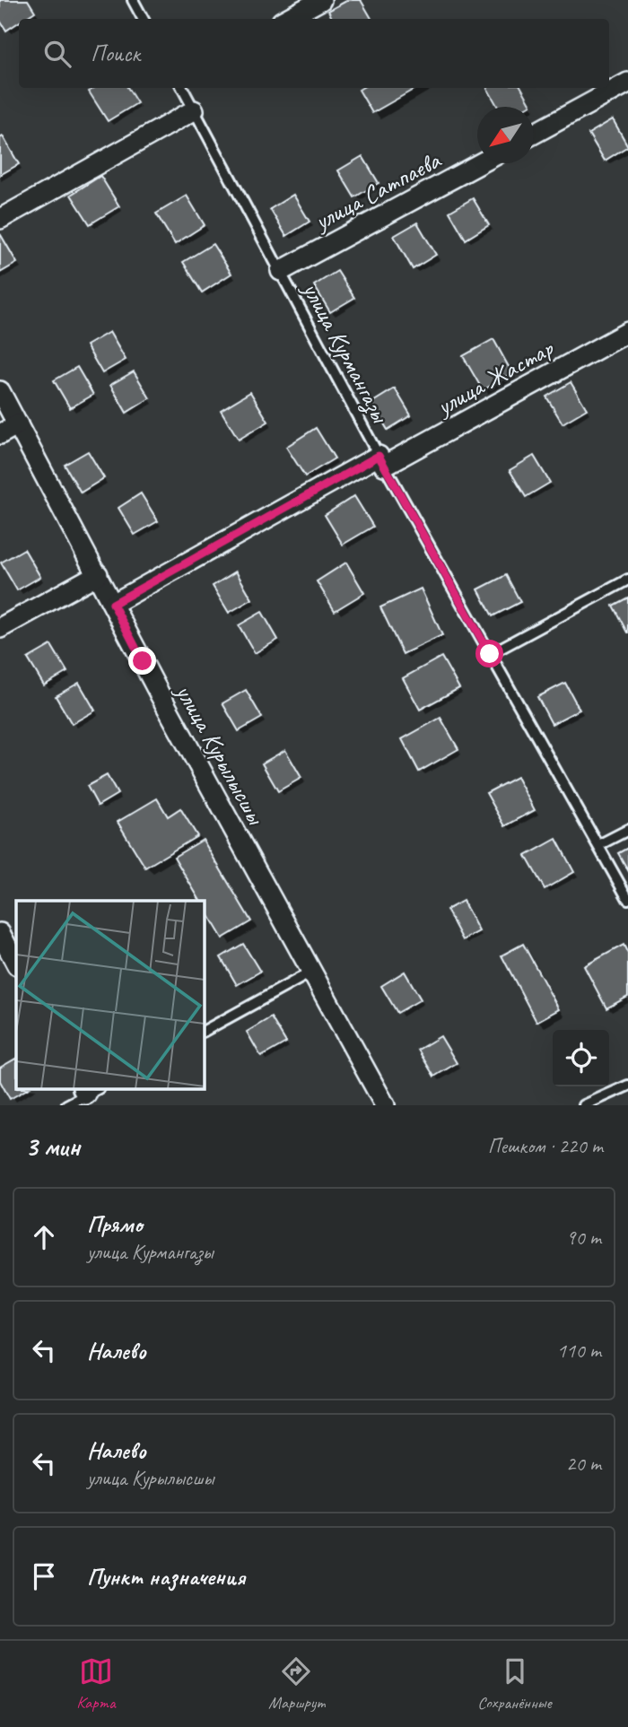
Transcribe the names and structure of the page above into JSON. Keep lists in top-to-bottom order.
{
  "streets": {
    "street": ["улица Сатпаева", "улица Жастар", "улица Курылысшы"],
    "lane": ["улица Курмангазы"]
  },
  "crossings": [
    ["улица Сатпаева", "улица Курмангазы"],
    ["улица Курмангазы", "улица Жастар"],
    ["улица Жастар", "улица Курылысшы"]
  ],
  "north": "bottom left",
  "page": {
    "search": "Поиск",
    "heading": ["3 мин", "Пешком · 220 m"],
    "list": [
      ["Прямо", "улица Курмангазы", "90 m"],
      ["Налево", "110 m"],
      ["Налево", "улица Курылысшы", "20 m"],
      "Пункт назначения"
    ],
    "nav": ["Карта", "Маршрут", "Сохранённые"]
  }
}
